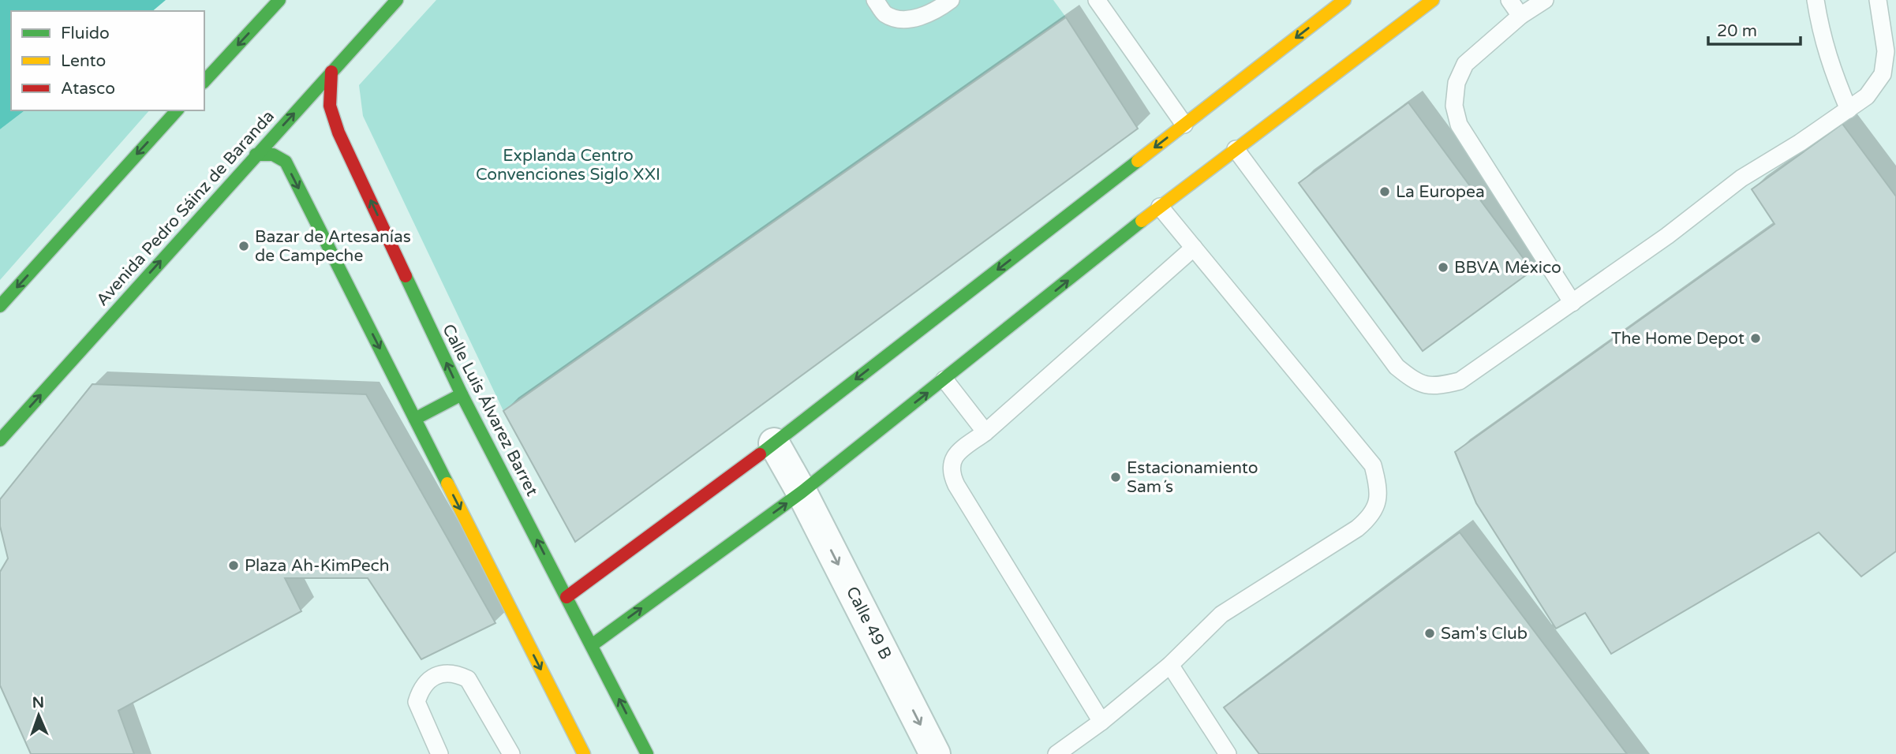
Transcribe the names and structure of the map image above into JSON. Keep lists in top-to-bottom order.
{
  "streets": {
    "main road": ["Avenida Pedro Sáinz de Baranda", "Calle Luis Álvarez Barret"],
    "street": ["Calle 49 B"]
  },
  "crossings": [
    ["Avenida Pedro Sáinz de Baranda", "Calle Luis Álvarez Barret"]
  ],
  "one_way": ["Calle 49 B"],
  "parks": ["Explanda Centro Convenciones Siglo XXI"],
  "places": [
    "La Europea",
    "Bazar de Artesanías de Campeche",
    "BBVA México",
    "The Home Depot",
    "Estacionamiento Sam´s",
    "Plaza Ah-KimPech",
    "Sam's Club"
  ],
  "legend": ["Fluido", "Lento", "Atasco"],
  "scale_bar": "20 m",
  "north": "top"
}
